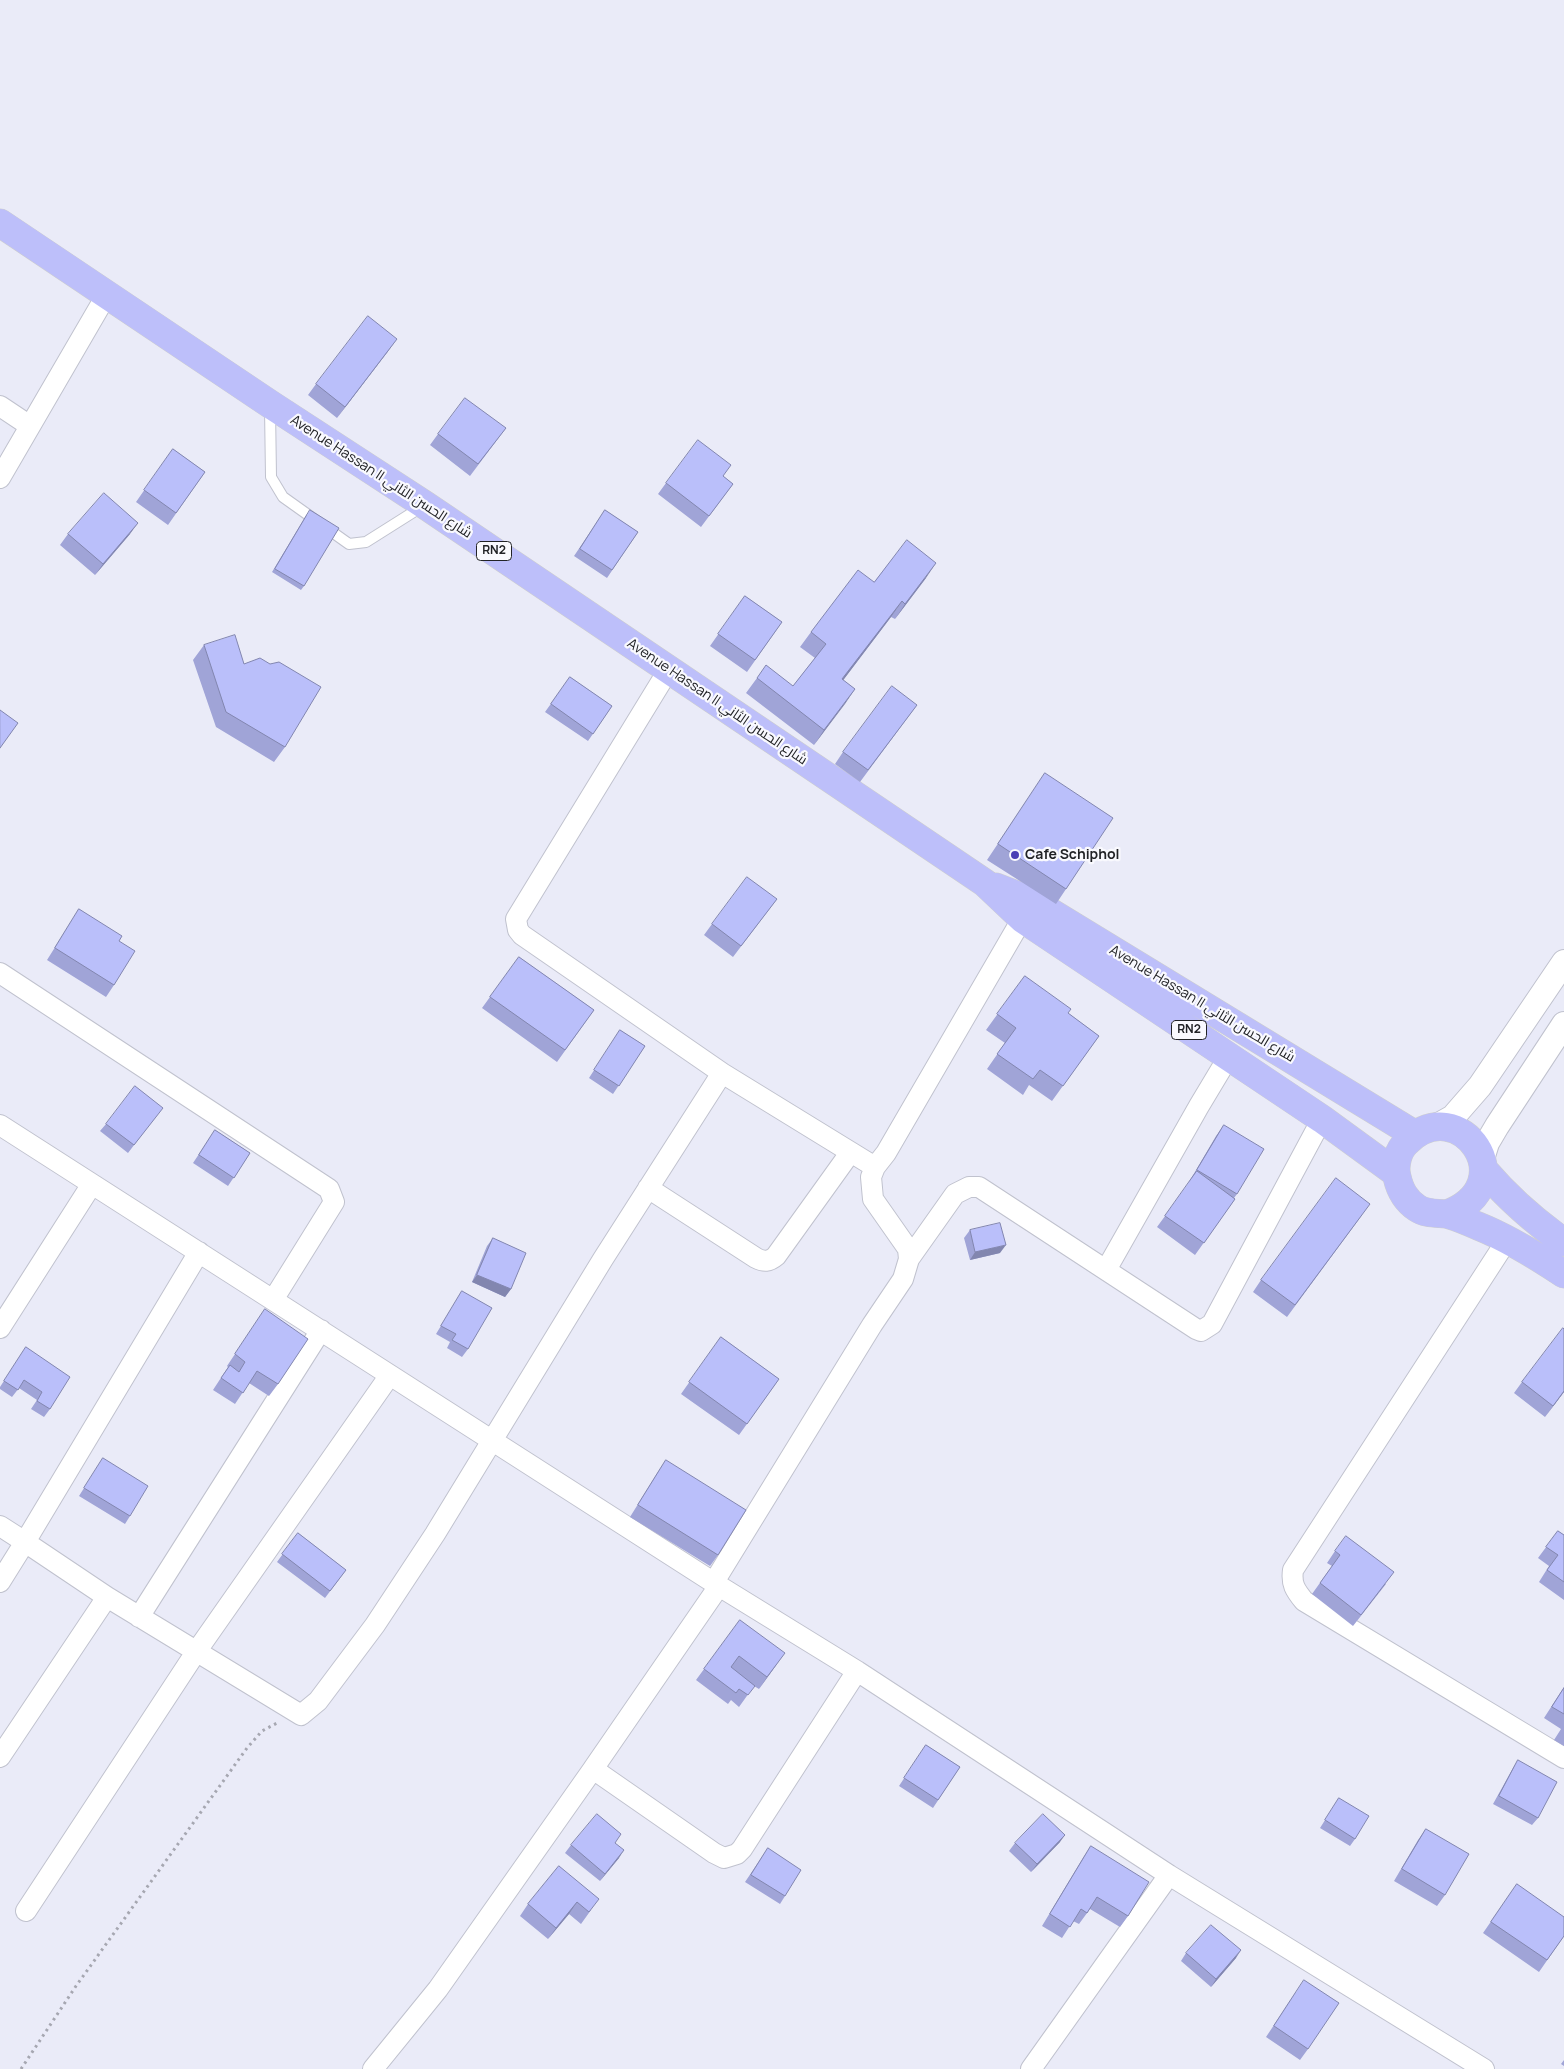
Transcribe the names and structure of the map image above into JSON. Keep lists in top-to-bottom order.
{
  "streets": {
    "main road": ["Avenue Hassan II شارع الحسن الثاني", "RN2"]
  },
  "crossings": [
    ["Avenue Hassan II شارع الحسن الثاني", "RN2"]
  ],
  "places": ["Cafe Schiphol"]
}
